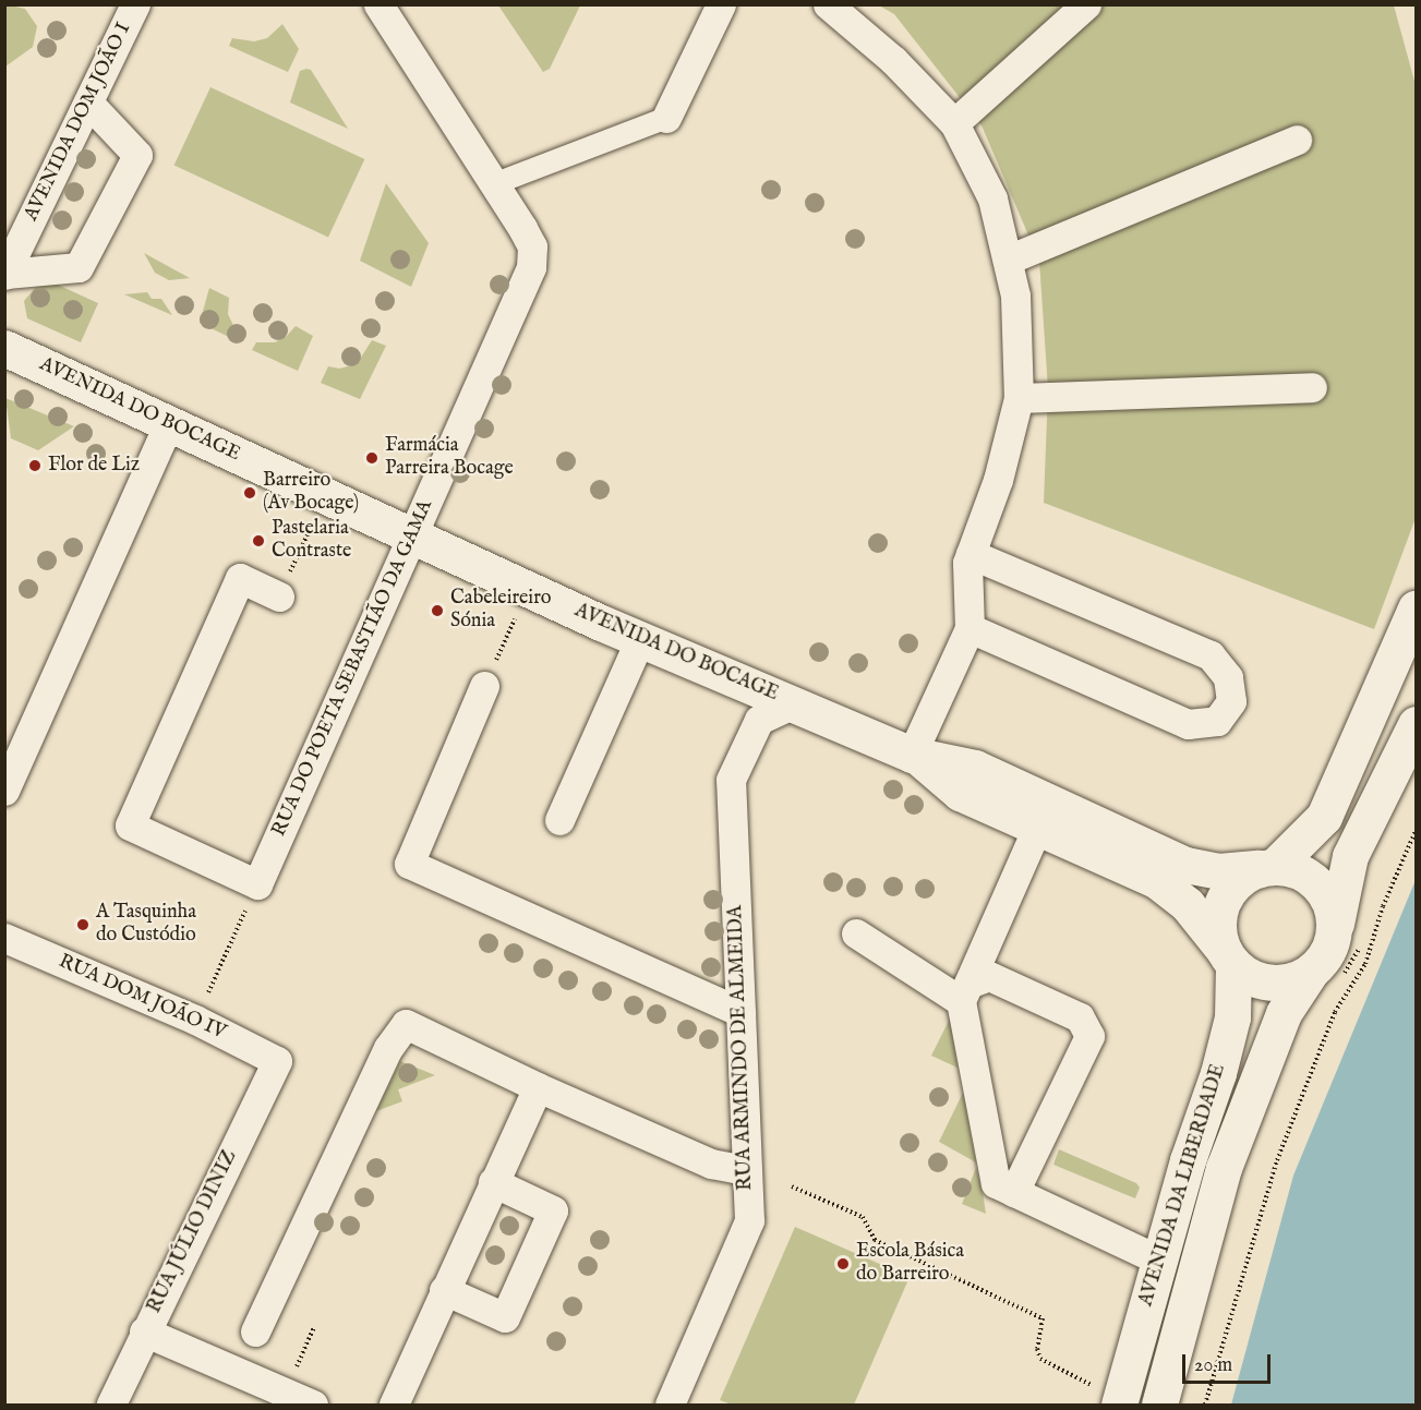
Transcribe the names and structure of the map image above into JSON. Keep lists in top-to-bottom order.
{
  "streets": {
    "main road": ["AVENIDA DO BOCAGE", "AVENIDA DA LIBERDADE"],
    "street": [
      "AVENIDA DOM JOÃO I",
      "RUA DO POETA SEBASTIÃO DA GAMA",
      "RUA DOM JOÃO IV",
      "RUA ARMINDO DE ALMEIDA",
      "RUA JÚLIO DINIZ"
    ]
  },
  "crossings": [
    ["AVENIDA DO BOCAGE", "RUA DO POETA SEBASTIÃO DA GAMA"],
    ["AVENIDA DO BOCAGE", "RUA ARMINDO DE ALMEIDA"],
    ["AVENIDA DO BOCAGE", "AVENIDA DA LIBERDADE"],
    ["RUA DOM JOÃO IV", "RUA JÚLIO DINIZ"]
  ],
  "places": [
    "Farmácia Parreira Bocage",
    "Flor de Liz",
    "Barreiro (Av Bocage)",
    "Pastelaria Contraste",
    "Cabeleireiro Sónia",
    "A Tasquinha do Custódio",
    "Escola Básica do Barreiro"
  ],
  "scale_bar": "20 m"
}
